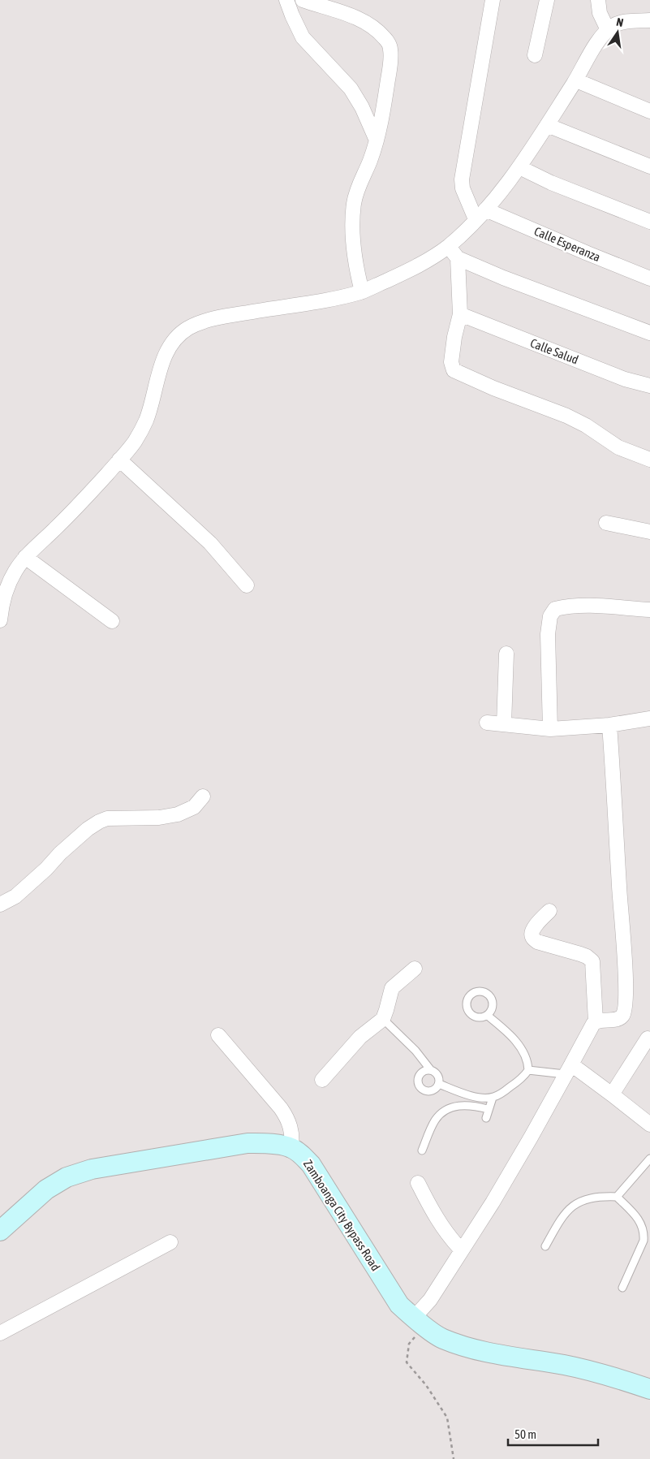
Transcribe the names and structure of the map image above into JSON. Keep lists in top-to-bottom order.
{
  "streets": {
    "main road": ["Zamboanga City Bypass Road"],
    "street": ["Calle Esperanza", "Calle Salud"]
  },
  "scale_bar": "50 m",
  "north": "top"
}
